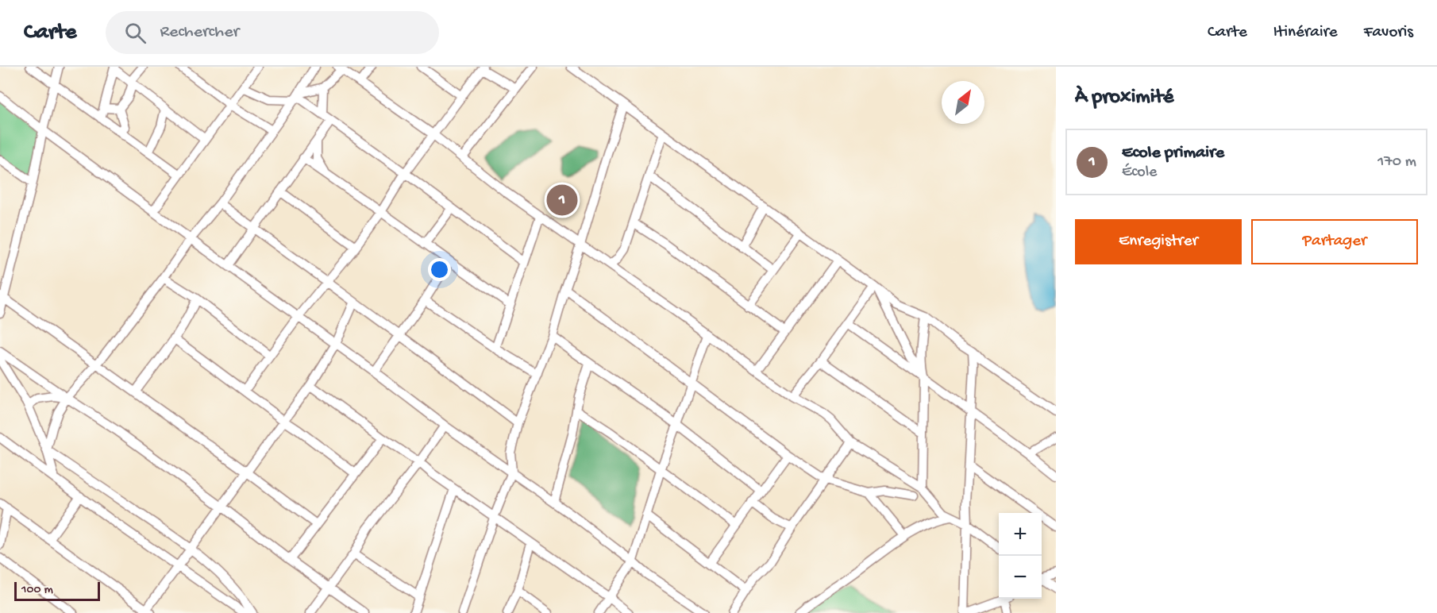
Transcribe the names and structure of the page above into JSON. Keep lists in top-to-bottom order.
{
  "scale_bar": "100 m",
  "north": "top right",
  "page": {
    "header": "Carte",
    "search": "Rechercher",
    "nav": ["Carte", "Itinéraire", "Favoris"],
    "heading": "À proximité",
    "list": [
      {
        "mark": "1",
        "name": "Ecole primaire",
        "note": "École",
        "value": "170 m"
      }
    ],
    "pins": "1",
    "buttons": ["Enregistrer", "Partager"],
    "map_buttons": ["+", "−"],
    "scale": "100 m"
  }
}
